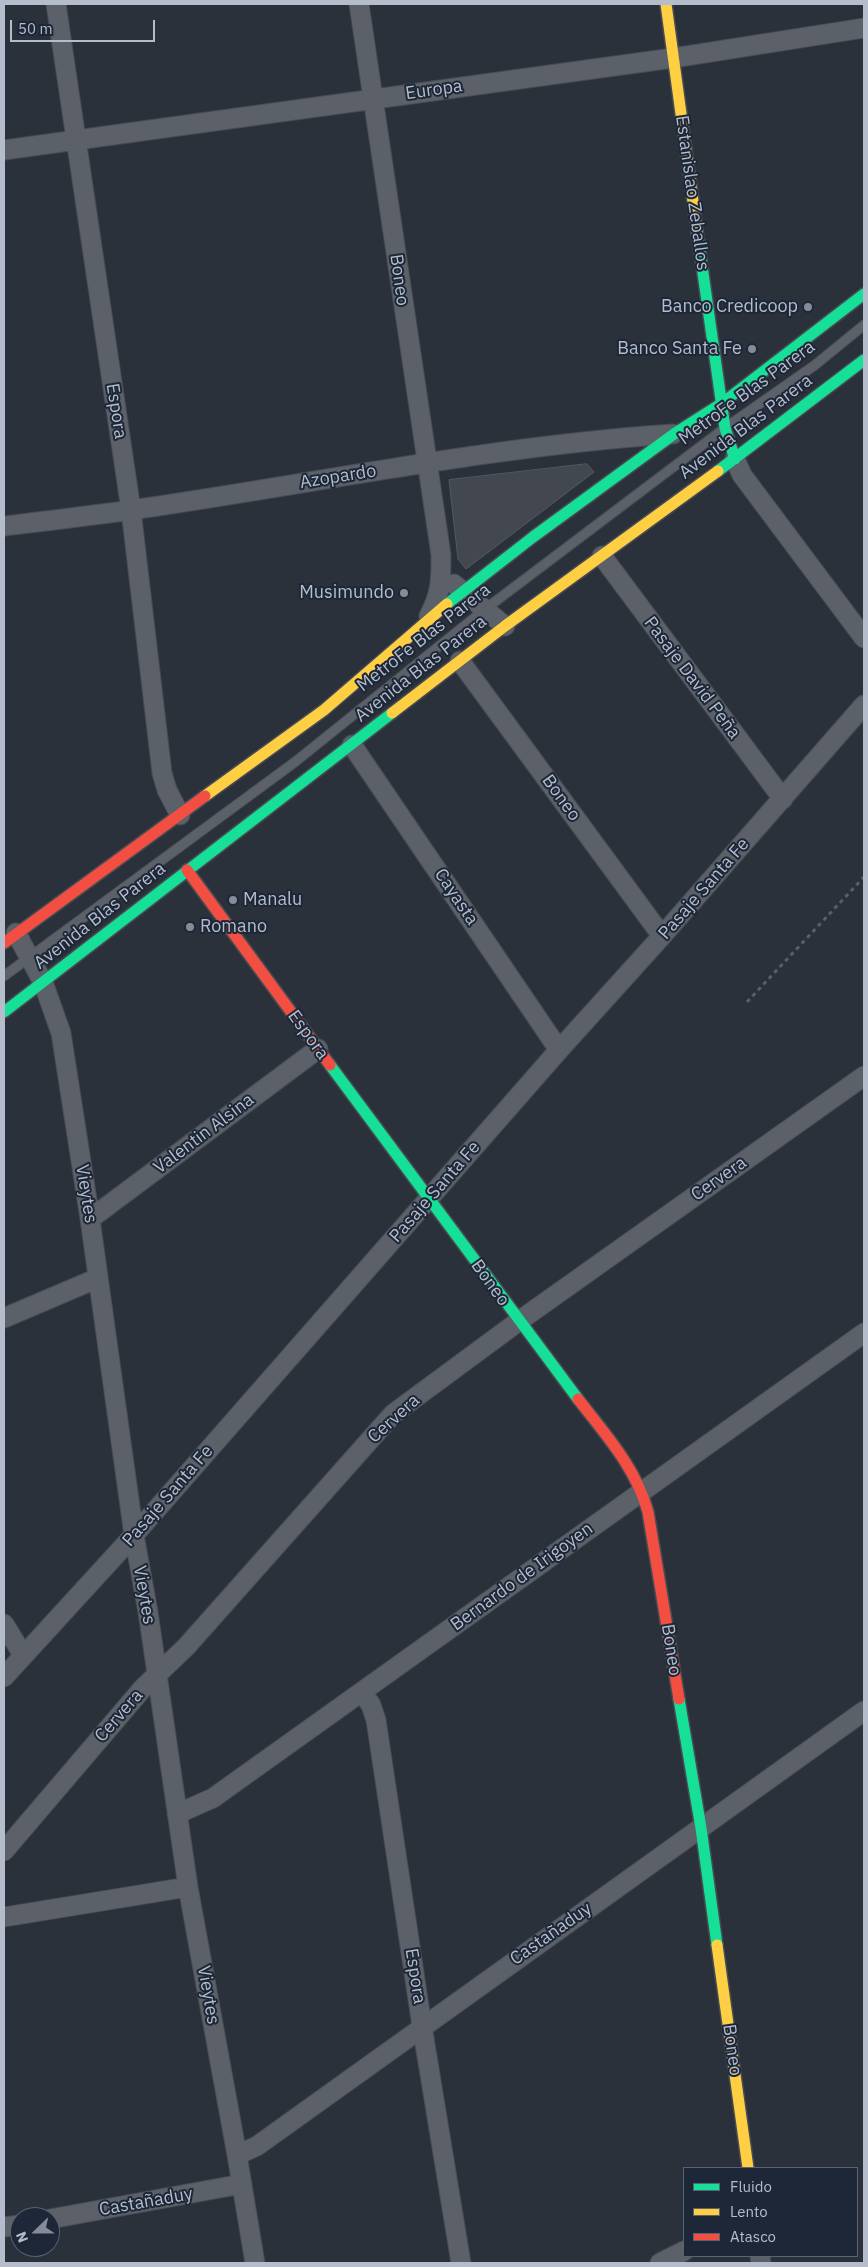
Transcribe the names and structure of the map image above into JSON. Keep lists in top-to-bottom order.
{
  "streets": {
    "main road": [
      "Estanislao Zeballos",
      "Boneo",
      "Espora",
      "Avenida Blas Parera"
    ],
    "street": [
      "Europa",
      "Azopardo",
      "Pasaje David Peña",
      "Pasaje Santa Fe",
      "Cayasta",
      "Valentin Alsina",
      "Cervera",
      "Vieytes",
      "Bernardo de Irigoyen",
      "Castañaduy"
    ],
    "lane": ["MetroFe Blas Parera"]
  },
  "crossings": [
    ["Europa", "Estanislao Zeballos"],
    ["Europa", "Boneo"],
    ["Europa", "Espora"],
    ["Estanislao Zeballos", "MetroFe Blas Parera"],
    ["Estanislao Zeballos", "Avenida Blas Parera"],
    ["Boneo", "MetroFe Blas Parera"],
    ["Boneo", "Espora"],
    ["Boneo", "Avenida Blas Parera"],
    ["Boneo", "Azopardo"],
    ["Boneo", "Pasaje Santa Fe"],
    ["Boneo", "Cervera"],
    ["Boneo", "Bernardo de Irigoyen"],
    ["Boneo", "Castañaduy"],
    ["MetroFe Blas Parera", "Vieytes"],
    ["Espora", "Avenida Blas Parera"],
    ["Espora", "Azopardo"],
    ["Espora", "Pasaje Santa Fe"],
    ["Espora", "Valentin Alsina"],
    ["Espora", "Bernardo de Irigoyen"],
    ["Espora", "Castañaduy"],
    ["Avenida Blas Parera", "Azopardo"],
    ["Avenida Blas Parera", "Pasaje David Peña"],
    ["Avenida Blas Parera", "Cayasta"],
    ["Avenida Blas Parera", "Vieytes"],
    ["Pasaje David Peña", "Pasaje Santa Fe"],
    ["Pasaje Santa Fe", "Cayasta"],
    ["Pasaje Santa Fe", "Vieytes"],
    ["Valentin Alsina", "Vieytes"],
    ["Cervera", "Vieytes"],
    ["Vieytes", "Bernardo de Irigoyen"],
    ["Vieytes", "Castañaduy"]
  ],
  "places": [
    "Banco Credicoop",
    "Banco Santa Fe",
    "Musimundo",
    "Manalu",
    "Romano"
  ],
  "legend": ["Fluido", "Lento", "Atasco"],
  "scale_bar": "50 m",
  "north": "left"
}
